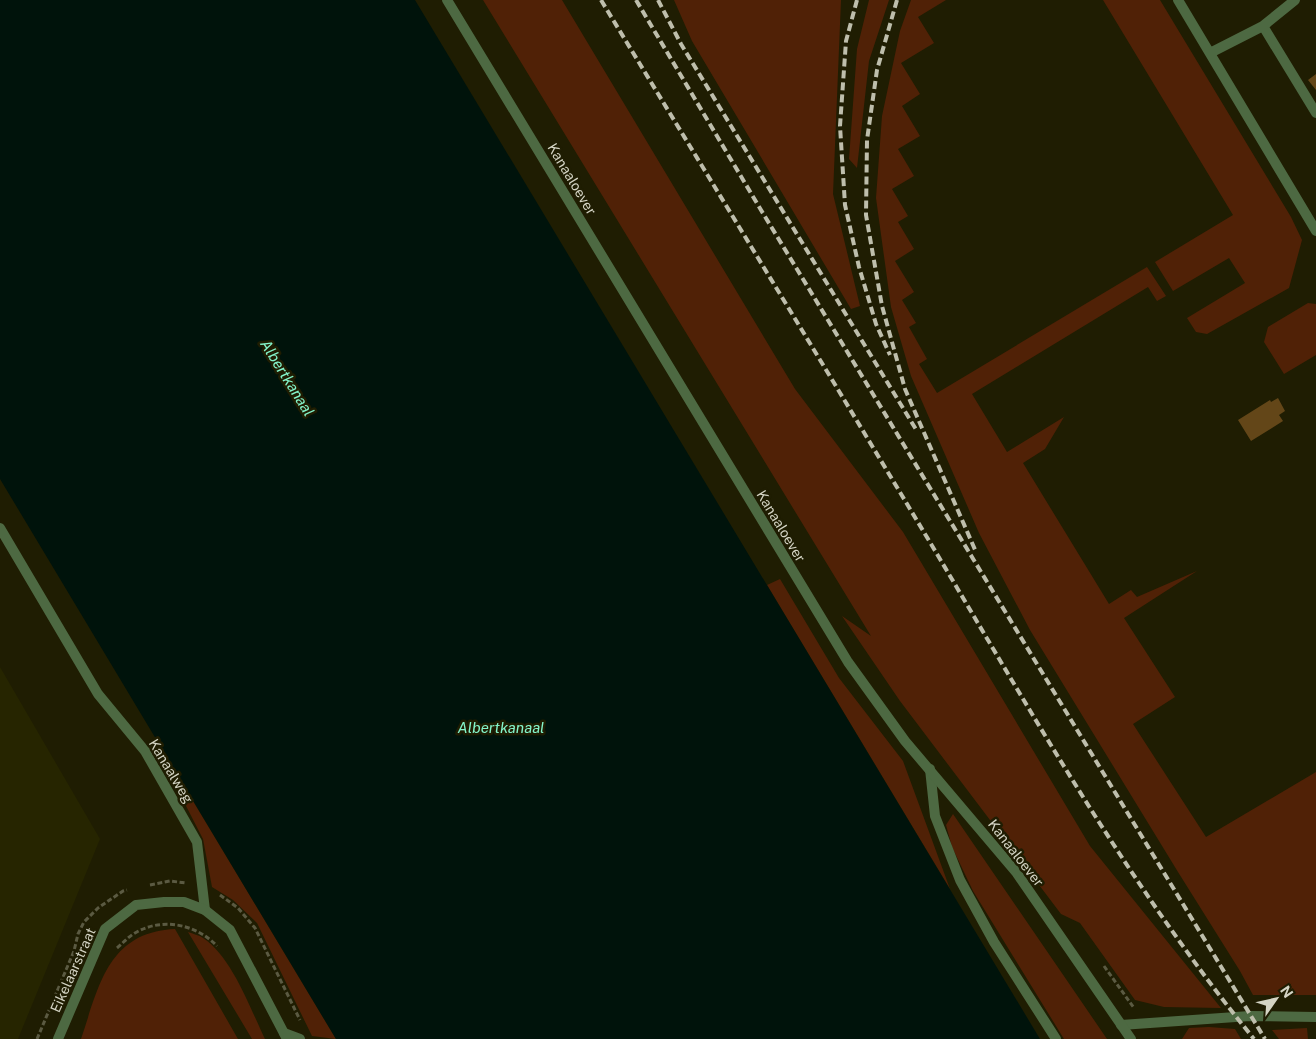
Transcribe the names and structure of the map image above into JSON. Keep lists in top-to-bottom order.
{
  "streets": {
    "street": ["Kanaaloever", "Kanaalweg", "Eikelaarstraat"]
  },
  "crossings": [
    ["Kanaalweg", "Eikelaarstraat"]
  ],
  "water": ["Albertkanaal"],
  "north": "top right"
}
